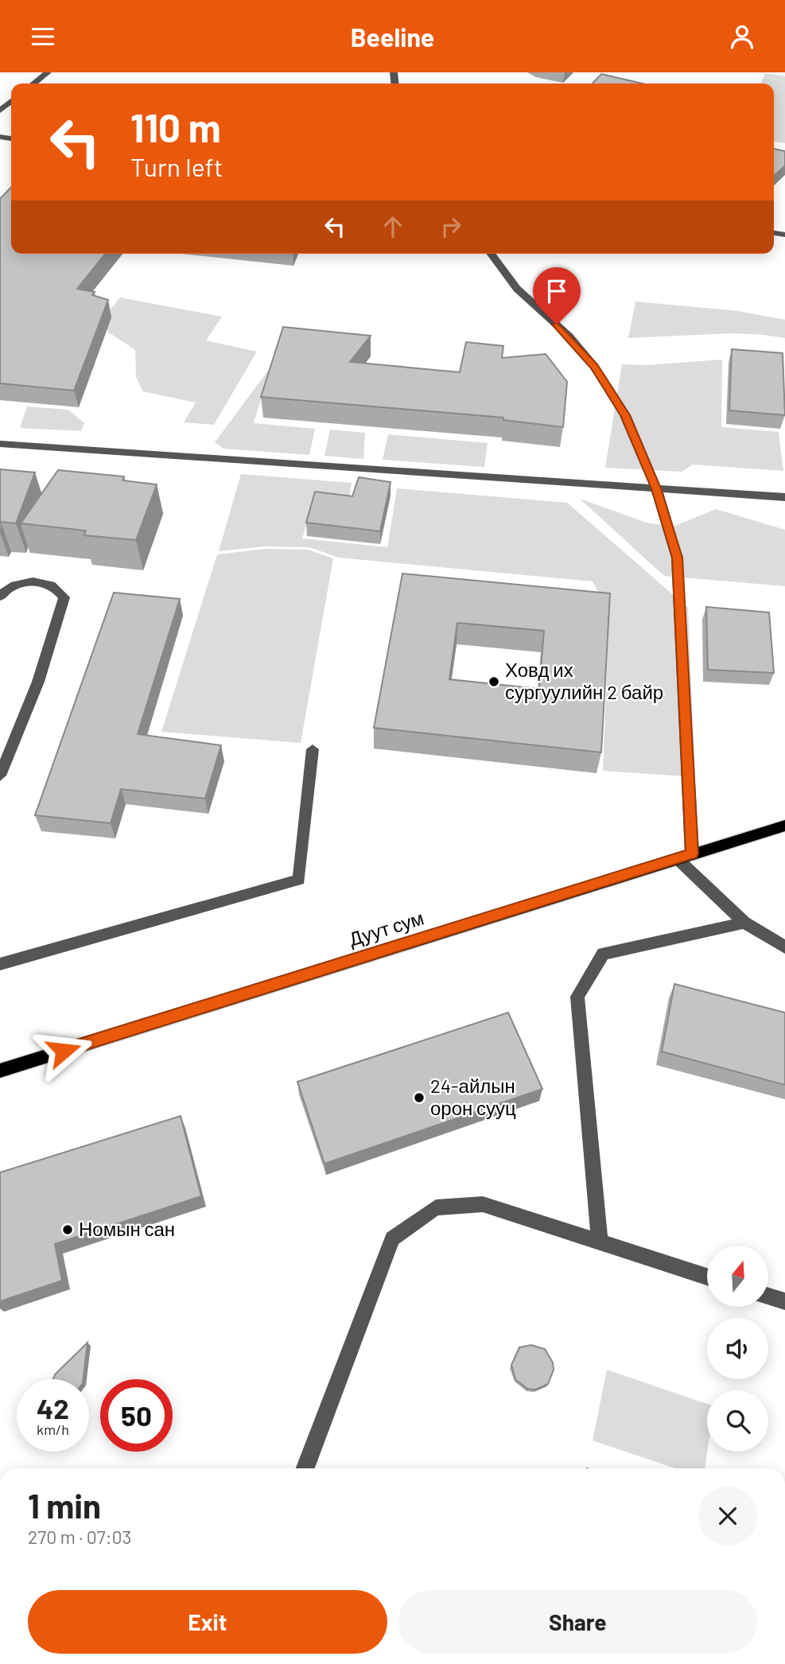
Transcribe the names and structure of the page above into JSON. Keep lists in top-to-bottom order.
{
  "streets": {
    "main road": ["Дуут сум"]
  },
  "places": ["Ховд их сургуулийн 2 байр", "24-айлын орон сууц", "Номын сан"],
  "north": "top",
  "page": {
    "header": "Beeline",
    "turn": ["110 m", "Turn left"],
    "speed": "42 km/h",
    "limit": "50",
    "heading": ["1 min", "270 m · 07:03"],
    "buttons": ["Exit", "Share"]
  }
}
